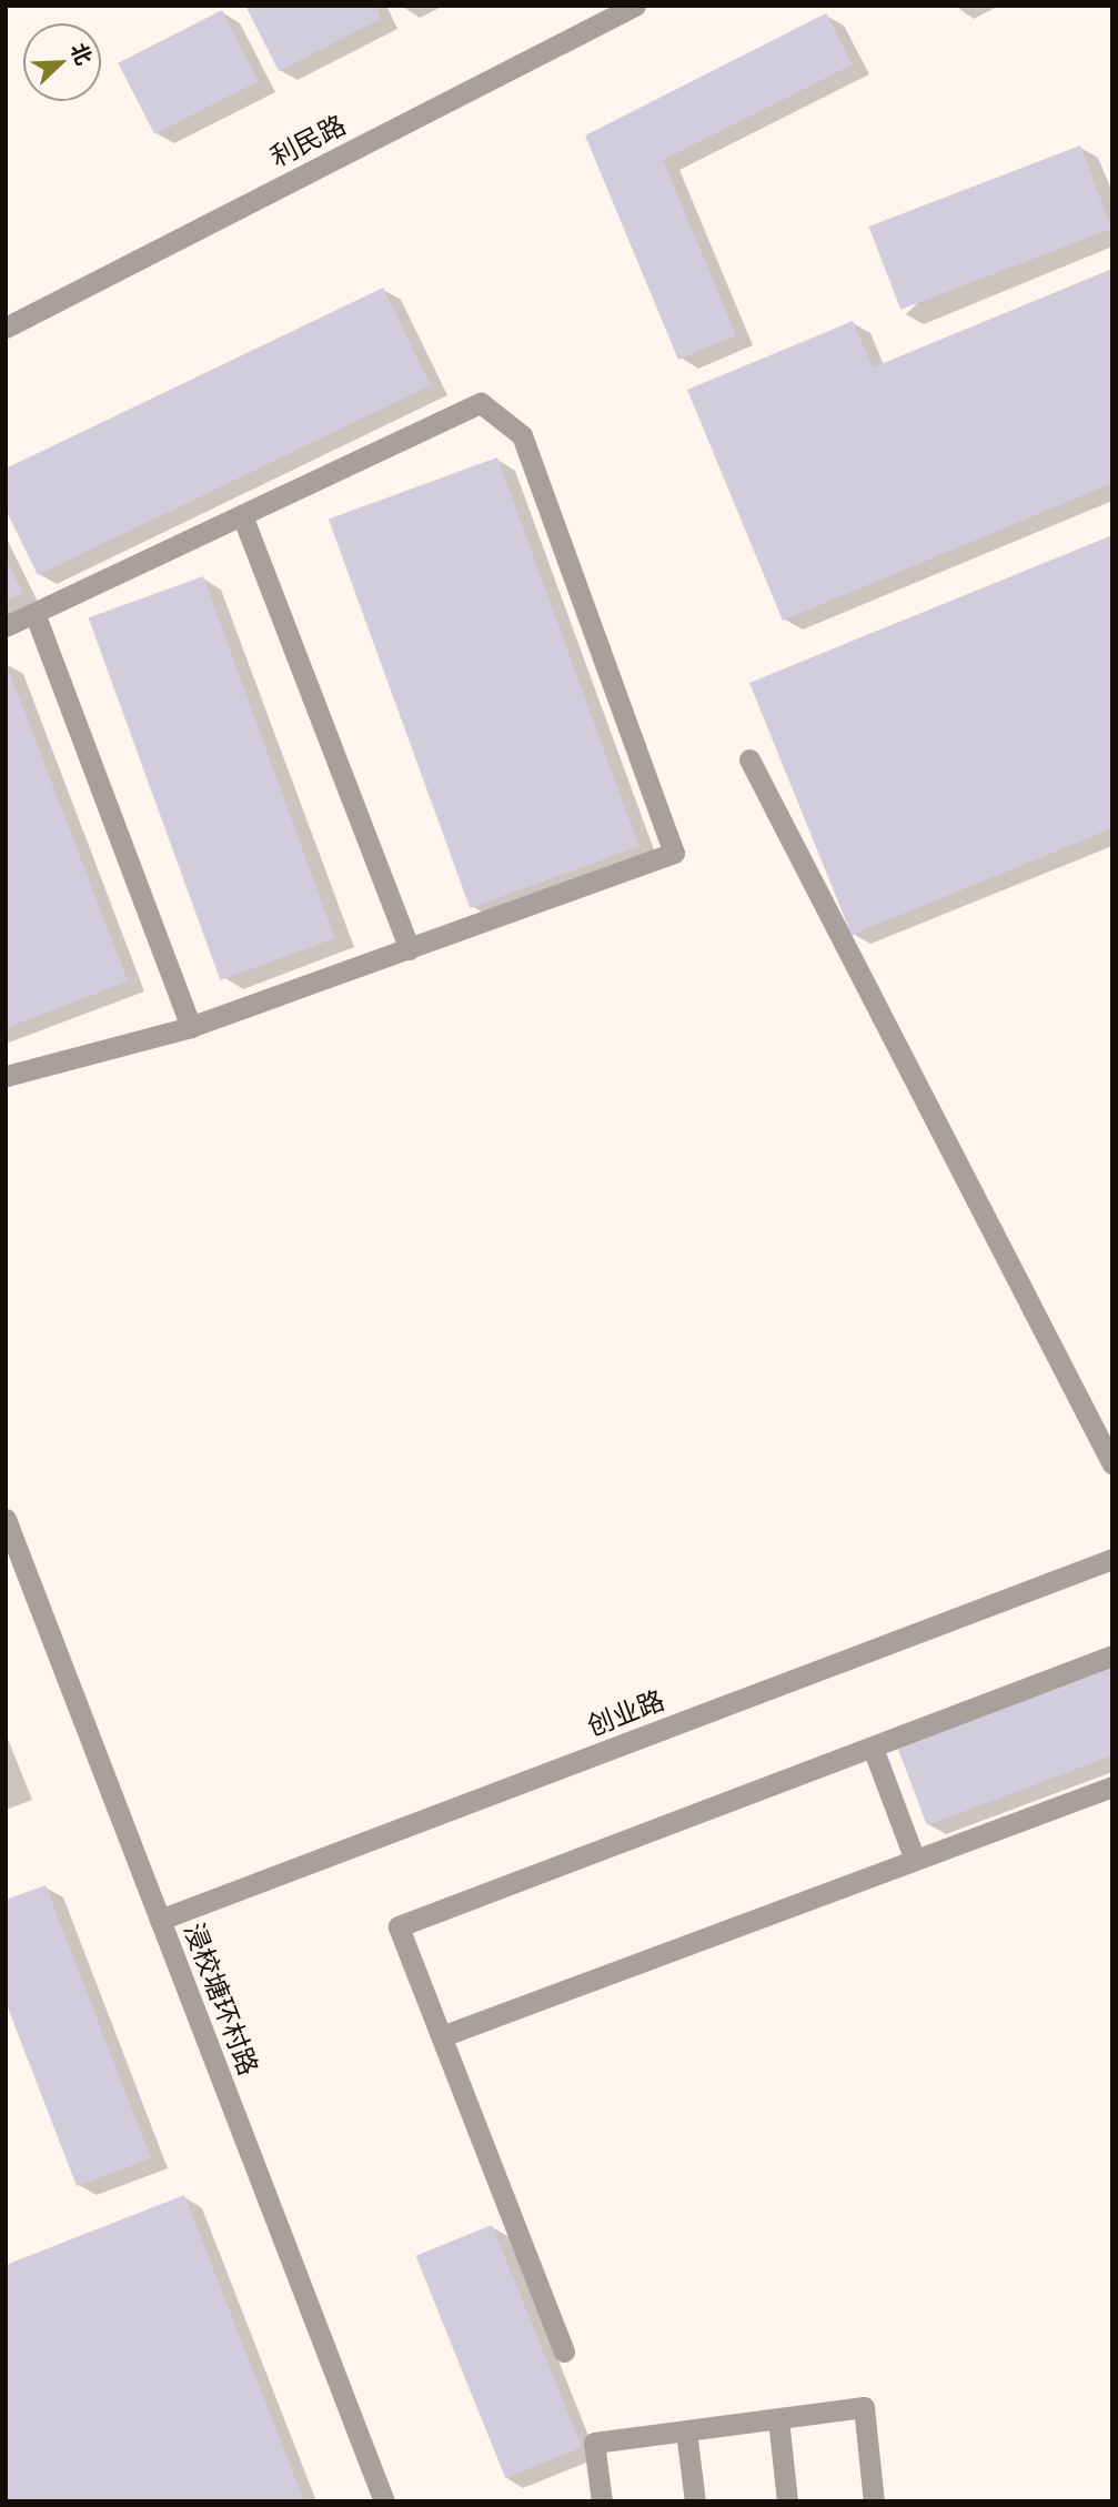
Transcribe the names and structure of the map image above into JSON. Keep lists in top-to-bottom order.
{
  "streets": {
    "street": ["利民路", "创业路", "浸校塘环村路"]
  },
  "crossings": [
    ["创业路", "浸校塘环村路"]
  ],
  "north": "top right"
}
